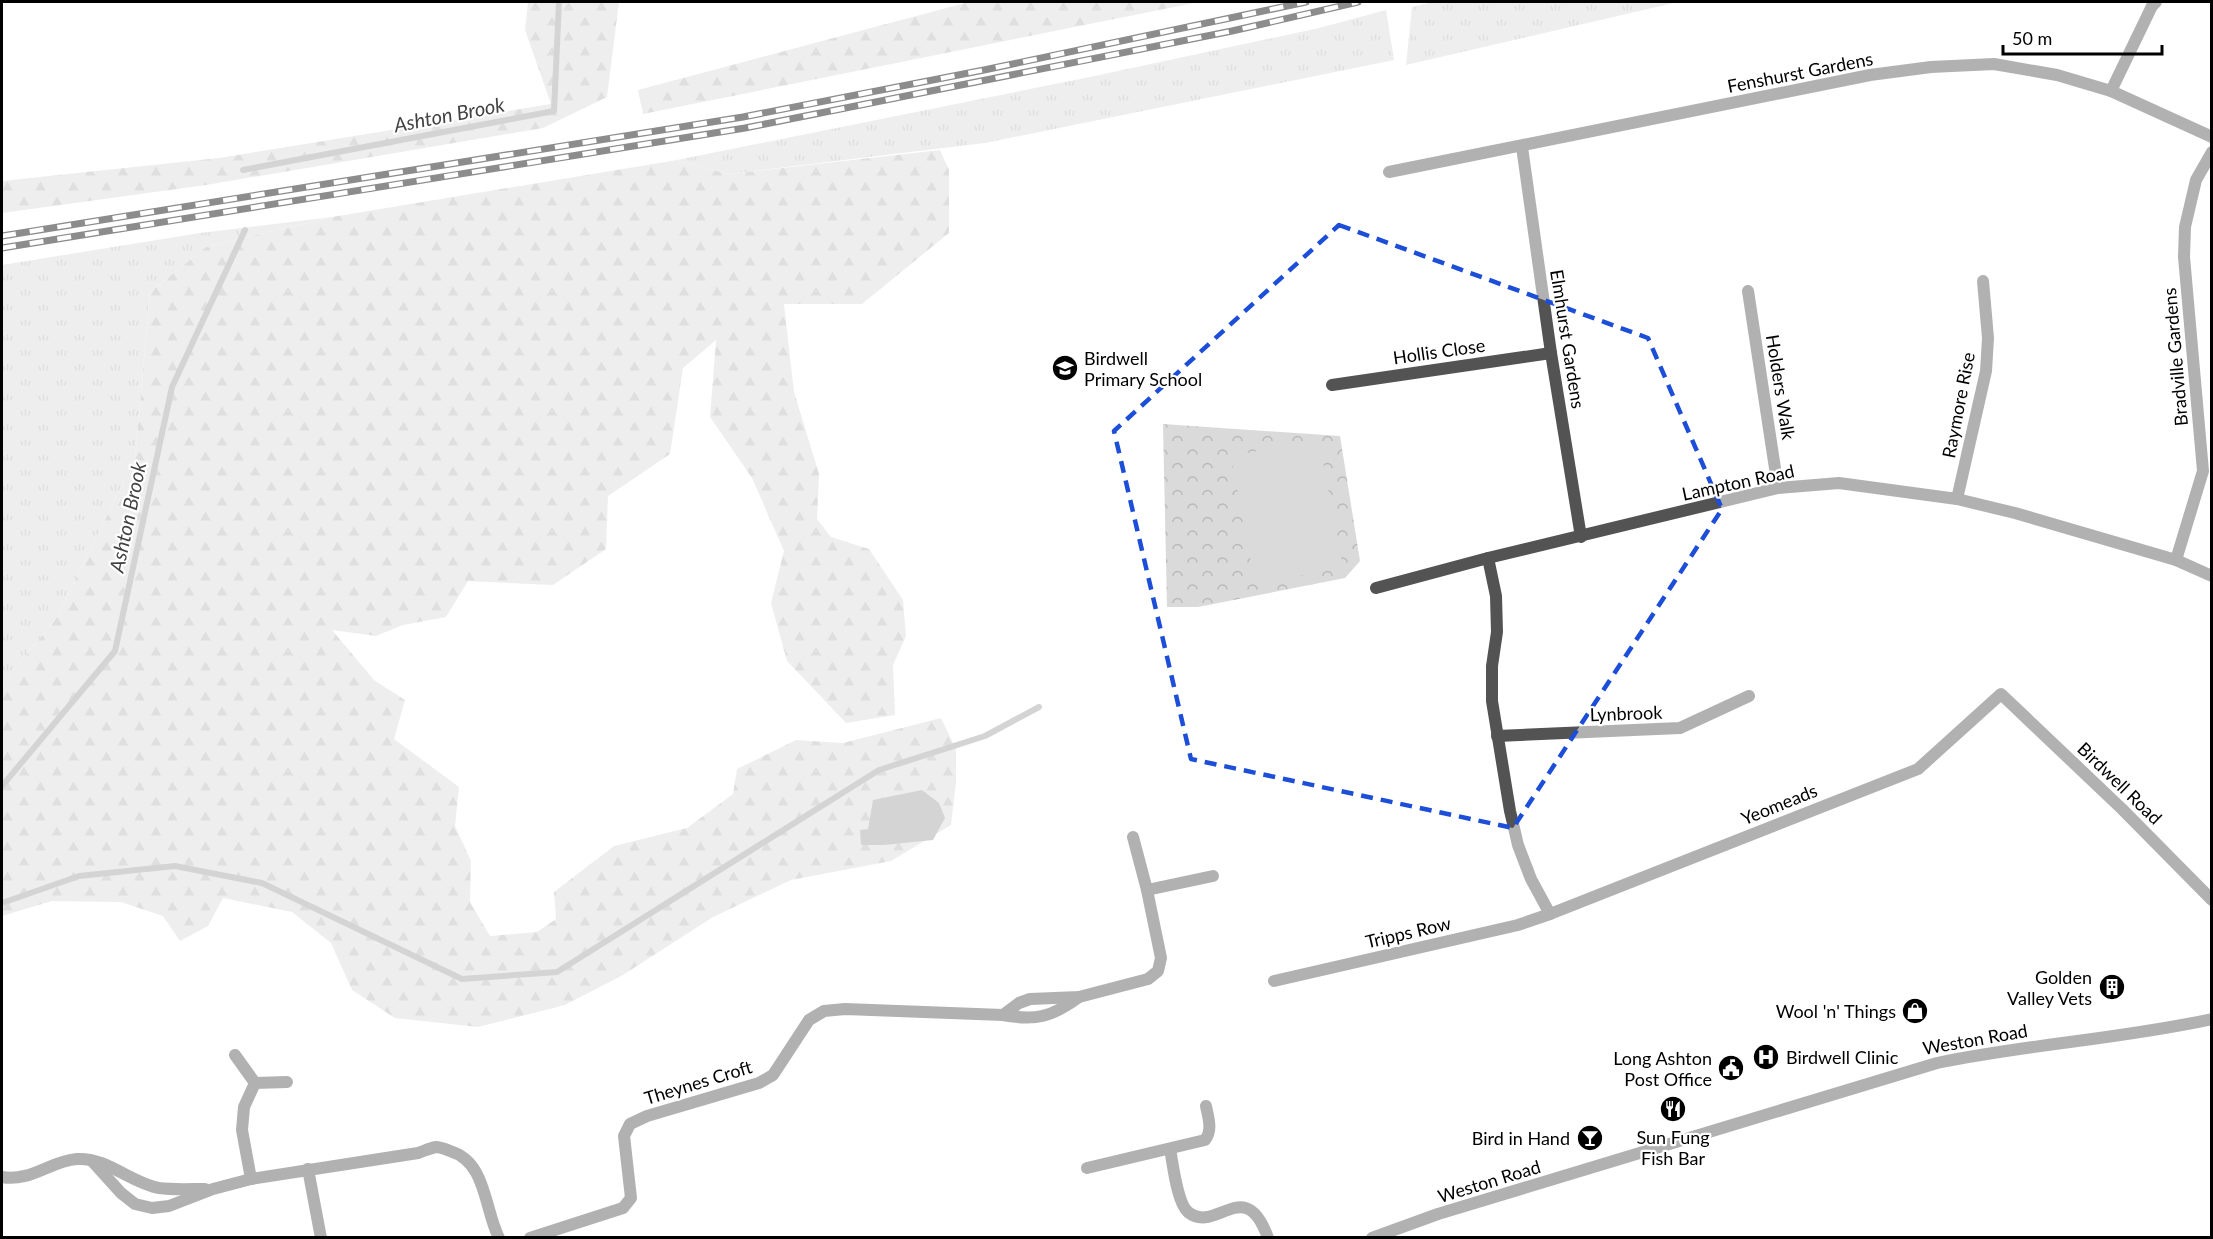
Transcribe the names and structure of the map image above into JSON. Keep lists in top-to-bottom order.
{
  "streets": {
    "street": [
      "Fenshurst Gardens",
      "Elmhurst Gardens",
      "Hollis Close",
      "Bradville Gardens",
      "Holders Walk",
      "Raymore Rise",
      "Lampton Road",
      "Lynbrook",
      "Birdwell Road",
      "Yeomeads",
      "Tripps Row",
      "Weston Road",
      "Theynes Croft"
    ]
  },
  "crossings": [
    ["Fenshurst Gardens", "Elmhurst Gardens"],
    ["Elmhurst Gardens", "Hollis Close"],
    ["Elmhurst Gardens", "Lampton Road"],
    ["Bradville Gardens", "Lampton Road"],
    ["Holders Walk", "Lampton Road"],
    ["Raymore Rise", "Lampton Road"],
    ["Birdwell Road", "Yeomeads"],
    ["Yeomeads", "Tripps Row"]
  ],
  "water": ["Ashton Brook"],
  "places": {
    "school or university": ["Birdwell Primary School"],
    "building": ["Golden Valley Vets"],
    "shop": ["Wool 'n' Things"],
    "hospital": ["Birdwell Clinic"],
    "public building": ["Long Ashton Post Office"],
    "restaurant": ["Sun Fung Fish Bar"],
    "bar": ["Bird in Hand"]
  },
  "scale_bar": "50 m"
}
